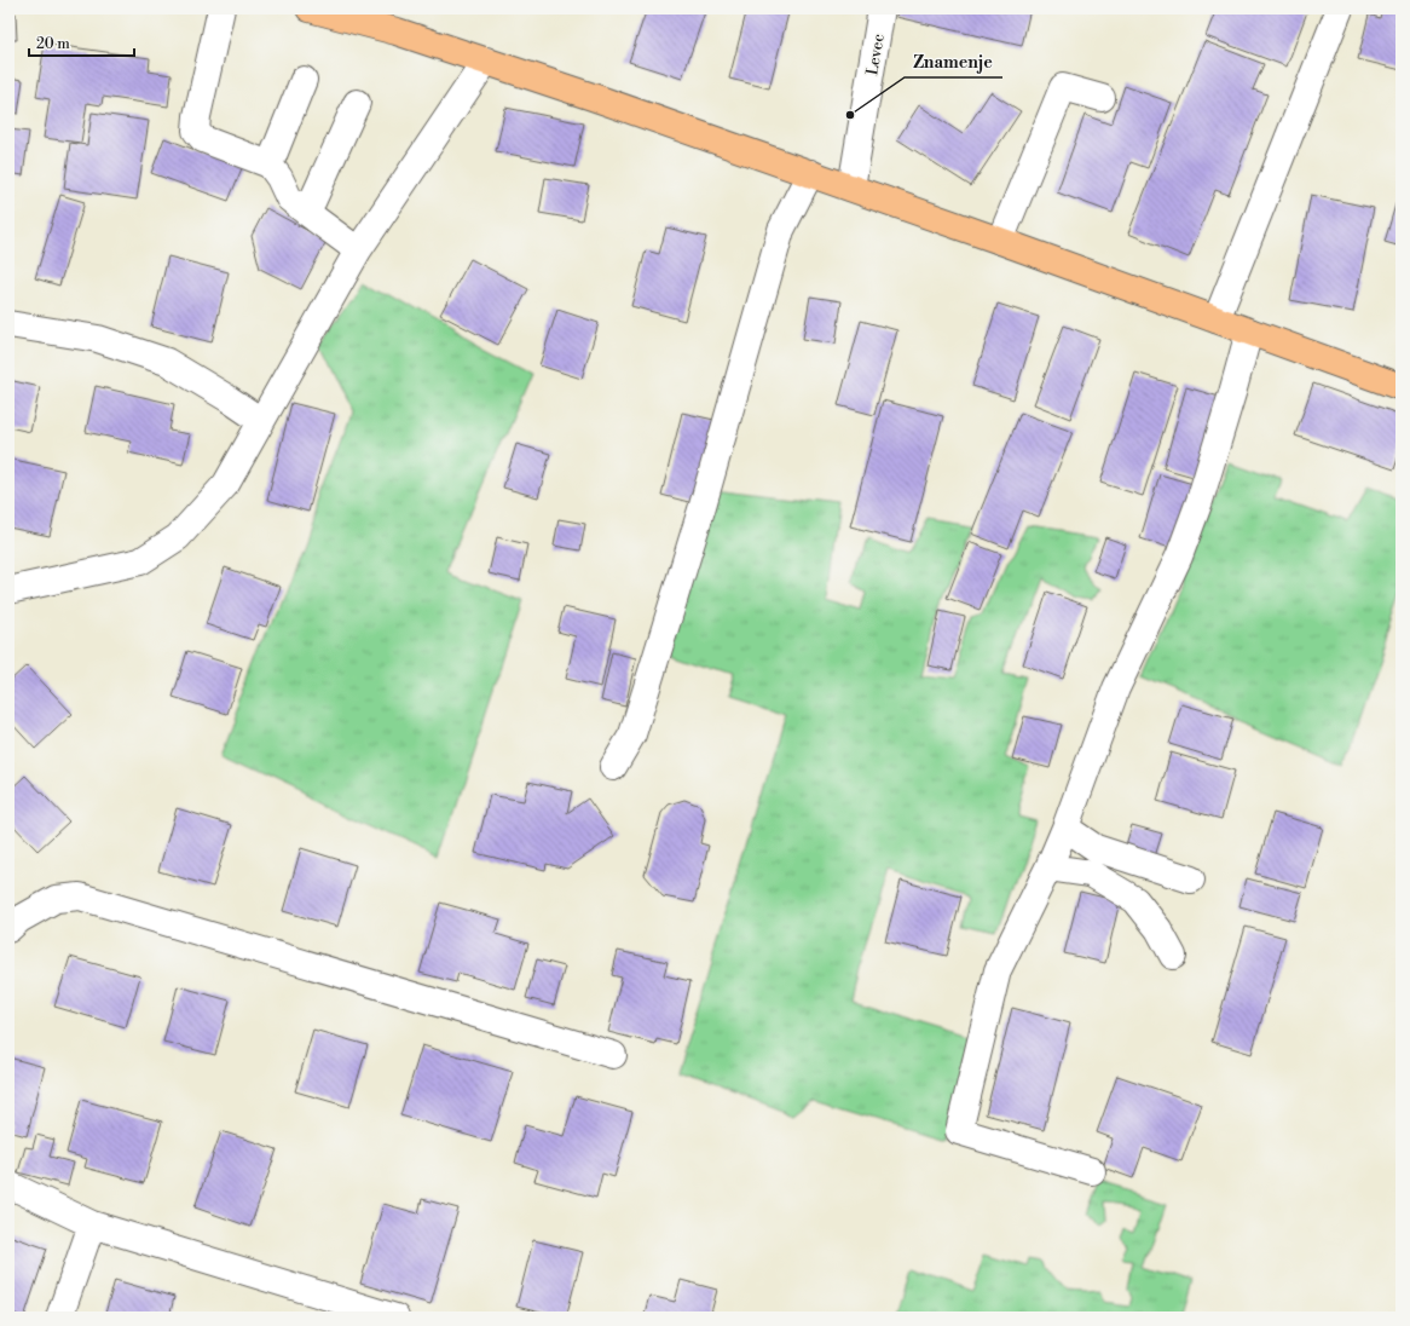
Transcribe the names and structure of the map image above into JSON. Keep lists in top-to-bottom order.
{
  "streets": {
    "street": ["Levec"]
  },
  "places": ["Znamenje"],
  "scale_bar": "20 m"
}
